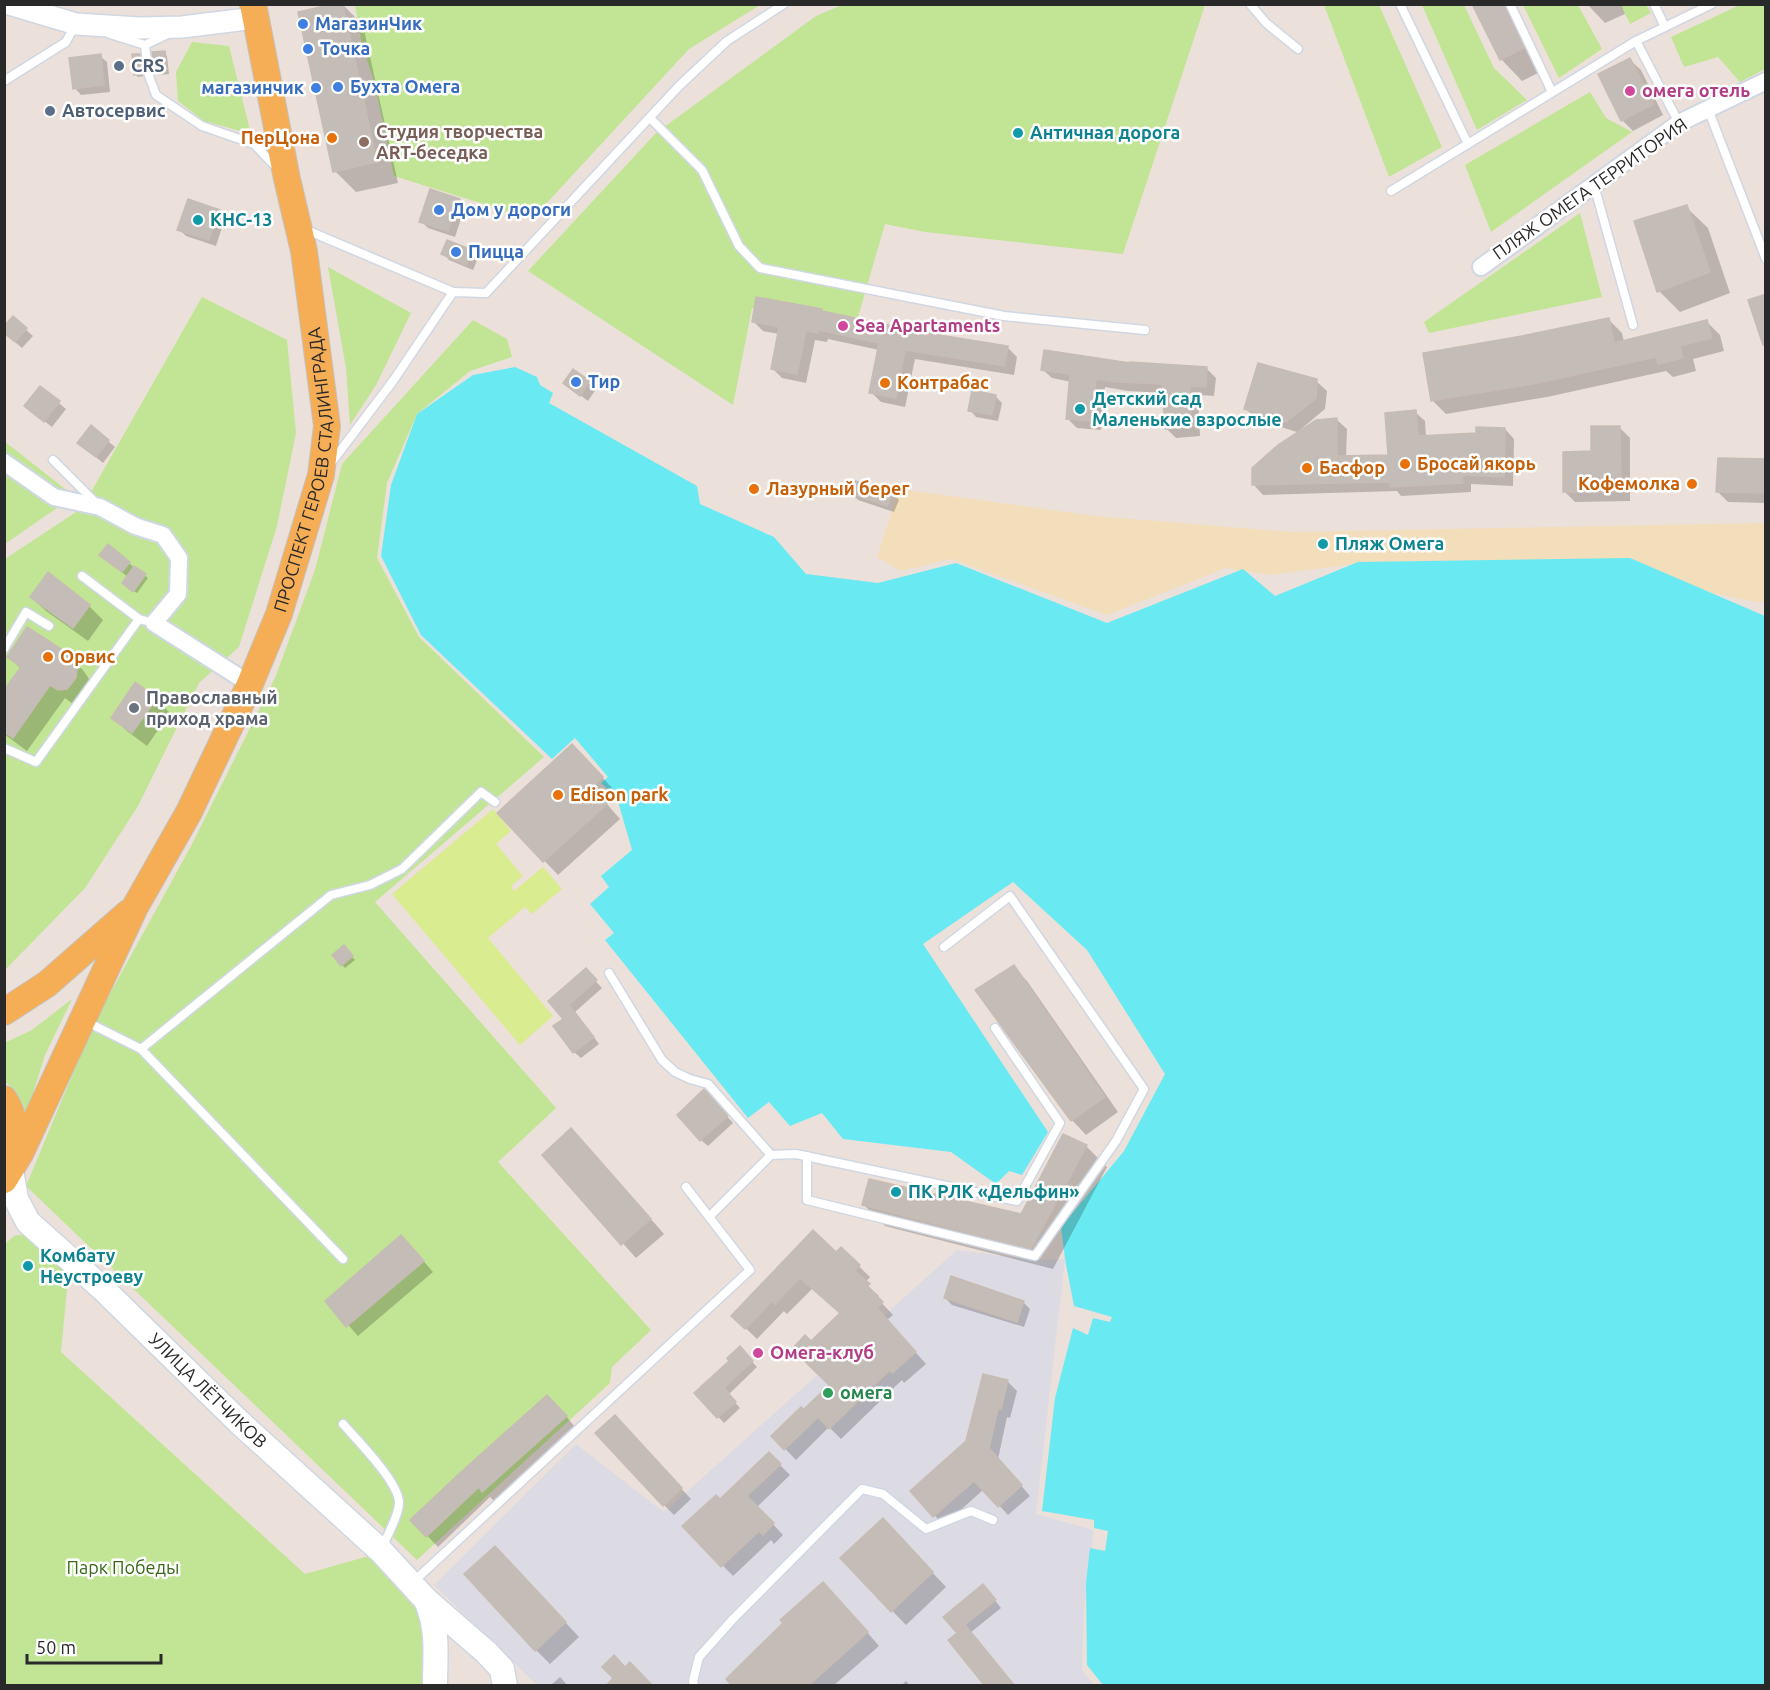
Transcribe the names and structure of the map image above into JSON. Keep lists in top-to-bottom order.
{
  "streets": {
    "main road": ["ПРОСПЕКТ ГЕРОЕВ СТАЛИНГРАДА", "УЛИЦА ЛЁТЧИКОВ"],
    "street": ["ПЛЯЖ ОМЕГА ТЕРРИТОРИЯ"]
  },
  "parks": ["Парк Победы"],
  "places": [
    "МагазинЧик",
    "Точка",
    "CRS",
    "Бухта Омега",
    "магазинчик",
    "омега отель",
    "Автосервис",
    "Античная дорога",
    "ПерЦона",
    "Студия творчества ART-беседка",
    "Дом у дороги",
    "КНС-13",
    "Пицца",
    "Sea Apartaments",
    "Тир",
    "Контрабас",
    "Детский сад Маленькие взрослые",
    "Бросай якорь",
    "Басфор",
    "Кофемолка",
    "Лазурный берег",
    "Пляж Омега",
    "Орвис",
    "Православный приход храма",
    "Edison park",
    "ПК РЛК «Дельфин»",
    "Комбату Неустроеву",
    "Омега-клуб",
    "омега"
  ],
  "scale_bar": "50 m"
}
